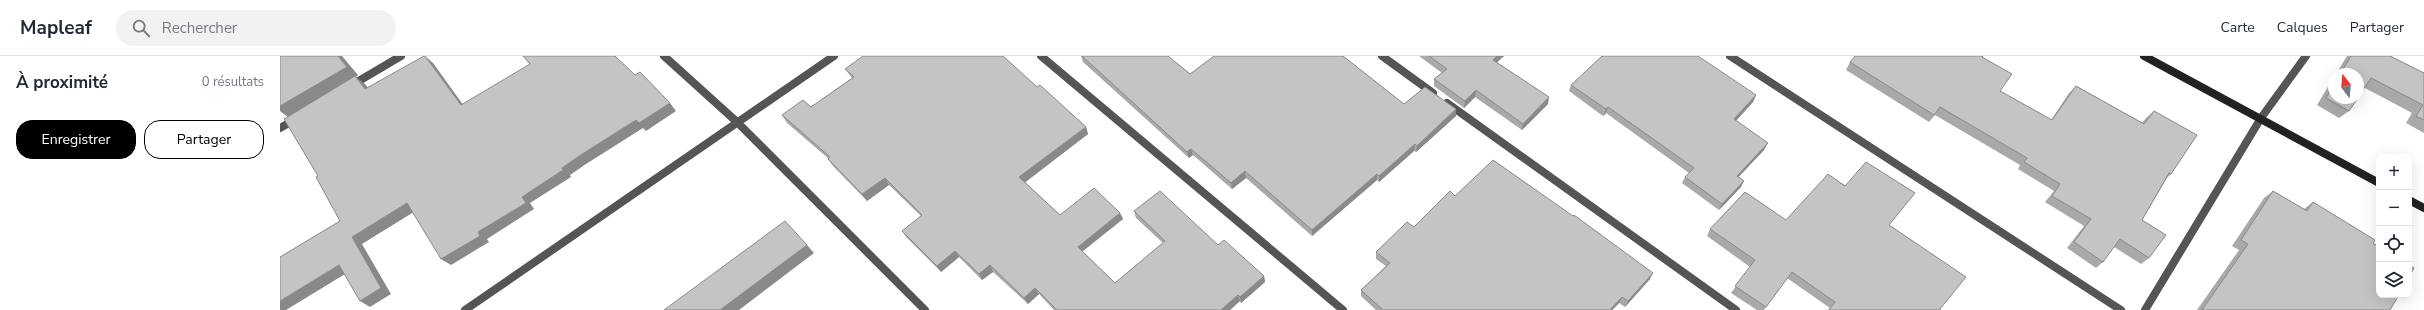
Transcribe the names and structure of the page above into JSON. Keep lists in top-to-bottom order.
{
  "north": "top",
  "page": {
    "header": "Mapleaf",
    "search": "Rechercher",
    "nav": ["Carte", "Calques", "Partager"],
    "heading": ["À proximité", "0 résultats"],
    "buttons": ["Enregistrer", "Partager"],
    "map_buttons": ["+", "−"]
  }
}
